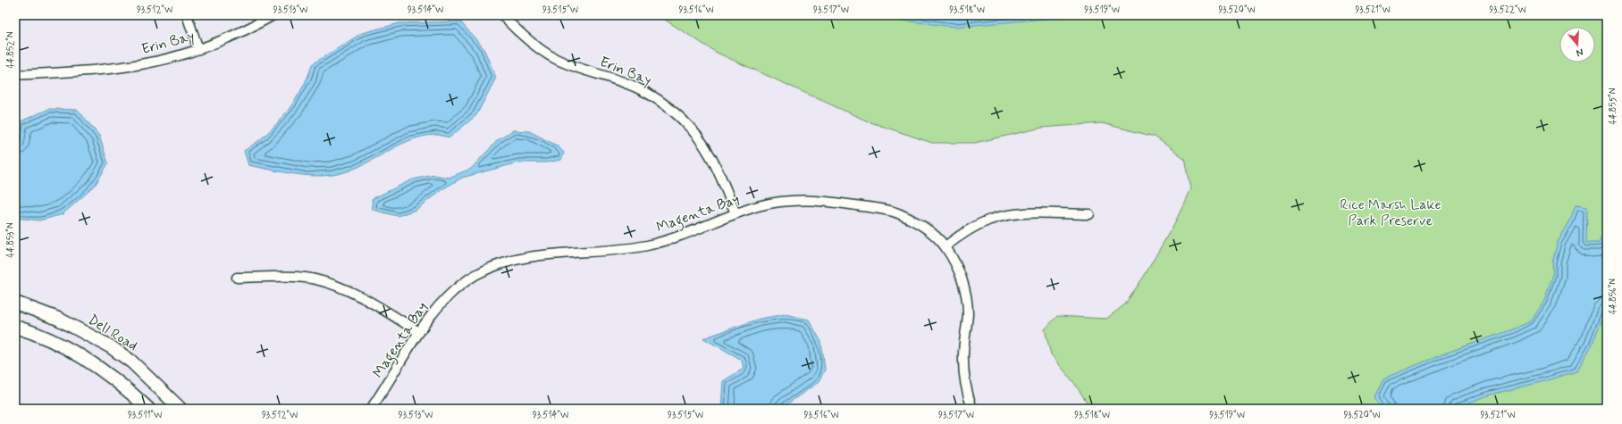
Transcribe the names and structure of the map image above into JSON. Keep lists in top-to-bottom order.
{
  "streets": {
    "main road": ["Dell Road"],
    "street": ["Erin Bay", "Magenta Bay"]
  },
  "crossings": [
    ["Erin Bay", "Magenta Bay"]
  ],
  "parks": ["Rice Marsh Lake Park Preserve"],
  "north": "bottom",
  "coordinates": [
    "93.512°W",
    "93.513°W",
    "93.514°W",
    "93.515°W",
    "93.516°W",
    "93.517°W",
    "93.518°W",
    "93.519°W",
    "93.520°W",
    "93.521°W",
    "93.522°W",
    "44.852°N",
    "44.855°N",
    "44.853°N",
    "44.856°N",
    "93.511°W"
  ]
}
